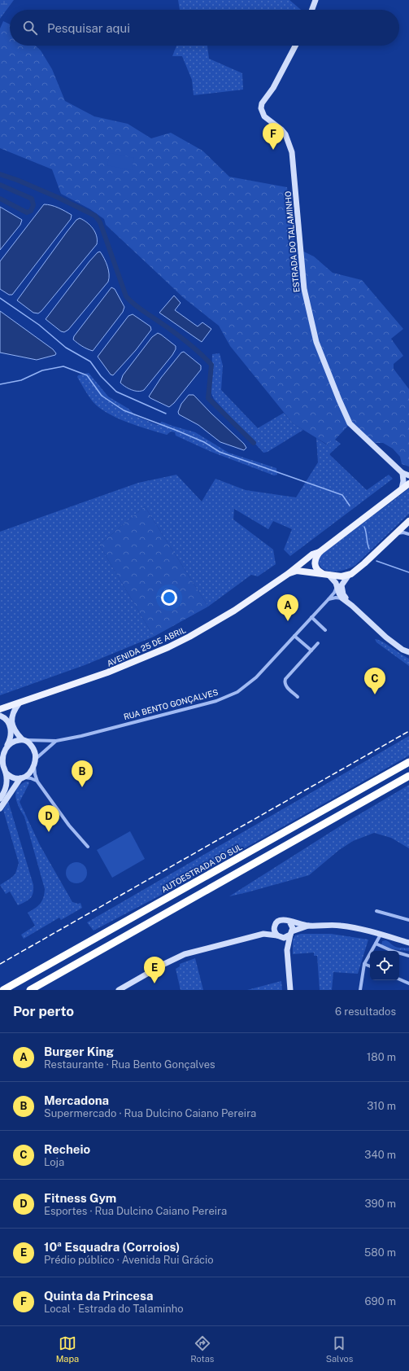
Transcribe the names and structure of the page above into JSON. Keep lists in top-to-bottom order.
{
  "streets": {
    "highway": ["AUTOESTRADA DO SUL"],
    "main road": ["AVENIDA 25 DE ABRIL"],
    "street": ["ESTRADA DO TALAMINHO", "RUA BENTO GONÇALVES"]
  },
  "page": {
    "search": "Pesquisar aqui",
    "pins": [
      "F",
      "A",
      "C",
      "B",
      "D",
      "E"
    ],
    "heading": ["Por perto", "6 resultados"],
    "list": [
      {
        "mark": "A",
        "name": "Burger King",
        "note": "Restaurante · Rua Bento Gonçalves",
        "value": "180 m"
      },
      {
        "mark": "B",
        "name": "Mercadona",
        "note": "Supermercado · Rua Dulcino Caiano Pereira",
        "value": "310 m"
      },
      {
        "mark": "C",
        "name": "Recheio",
        "note": "Loja",
        "value": "340 m"
      },
      {
        "mark": "D",
        "name": "Fitness Gym",
        "note": "Esportes · Rua Dulcino Caiano Pereira",
        "value": "390 m"
      },
      {
        "mark": "E",
        "name": "10ª Esquadra (Corroios)",
        "note": "Prédio público · Avenida Rui Grácio",
        "value": "580 m"
      },
      {
        "mark": "F",
        "name": "Quinta da Princesa",
        "note": "Local · Estrada do Talaminho",
        "value": "690 m"
      }
    ],
    "nav": ["Mapa", "Rotas", "Salvos"]
  }
}
